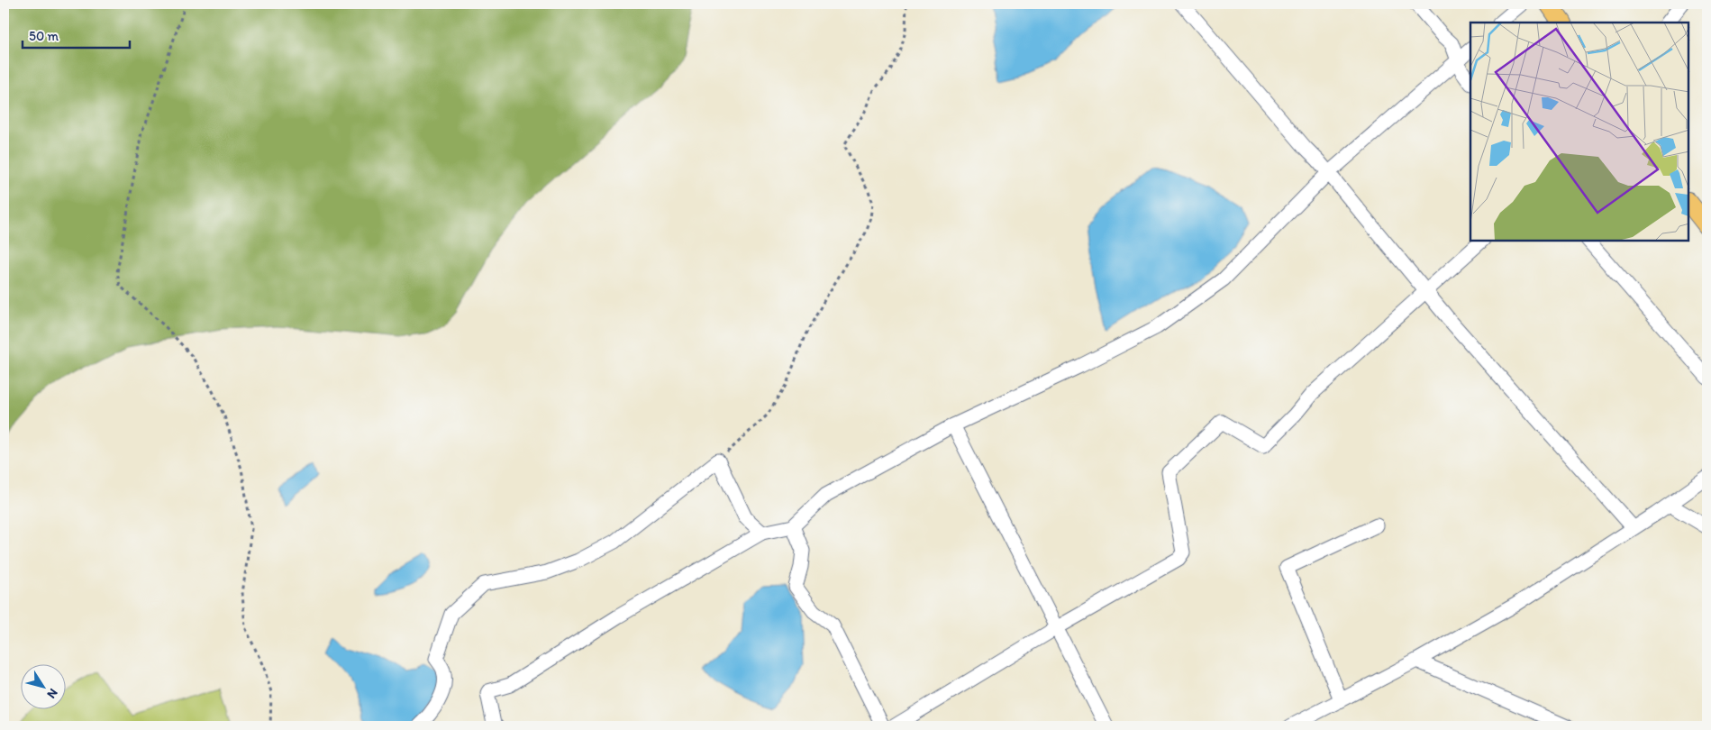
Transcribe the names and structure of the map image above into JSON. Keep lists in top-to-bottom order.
{
  "scale_bar": "50 m",
  "north": "bottom right"
}
